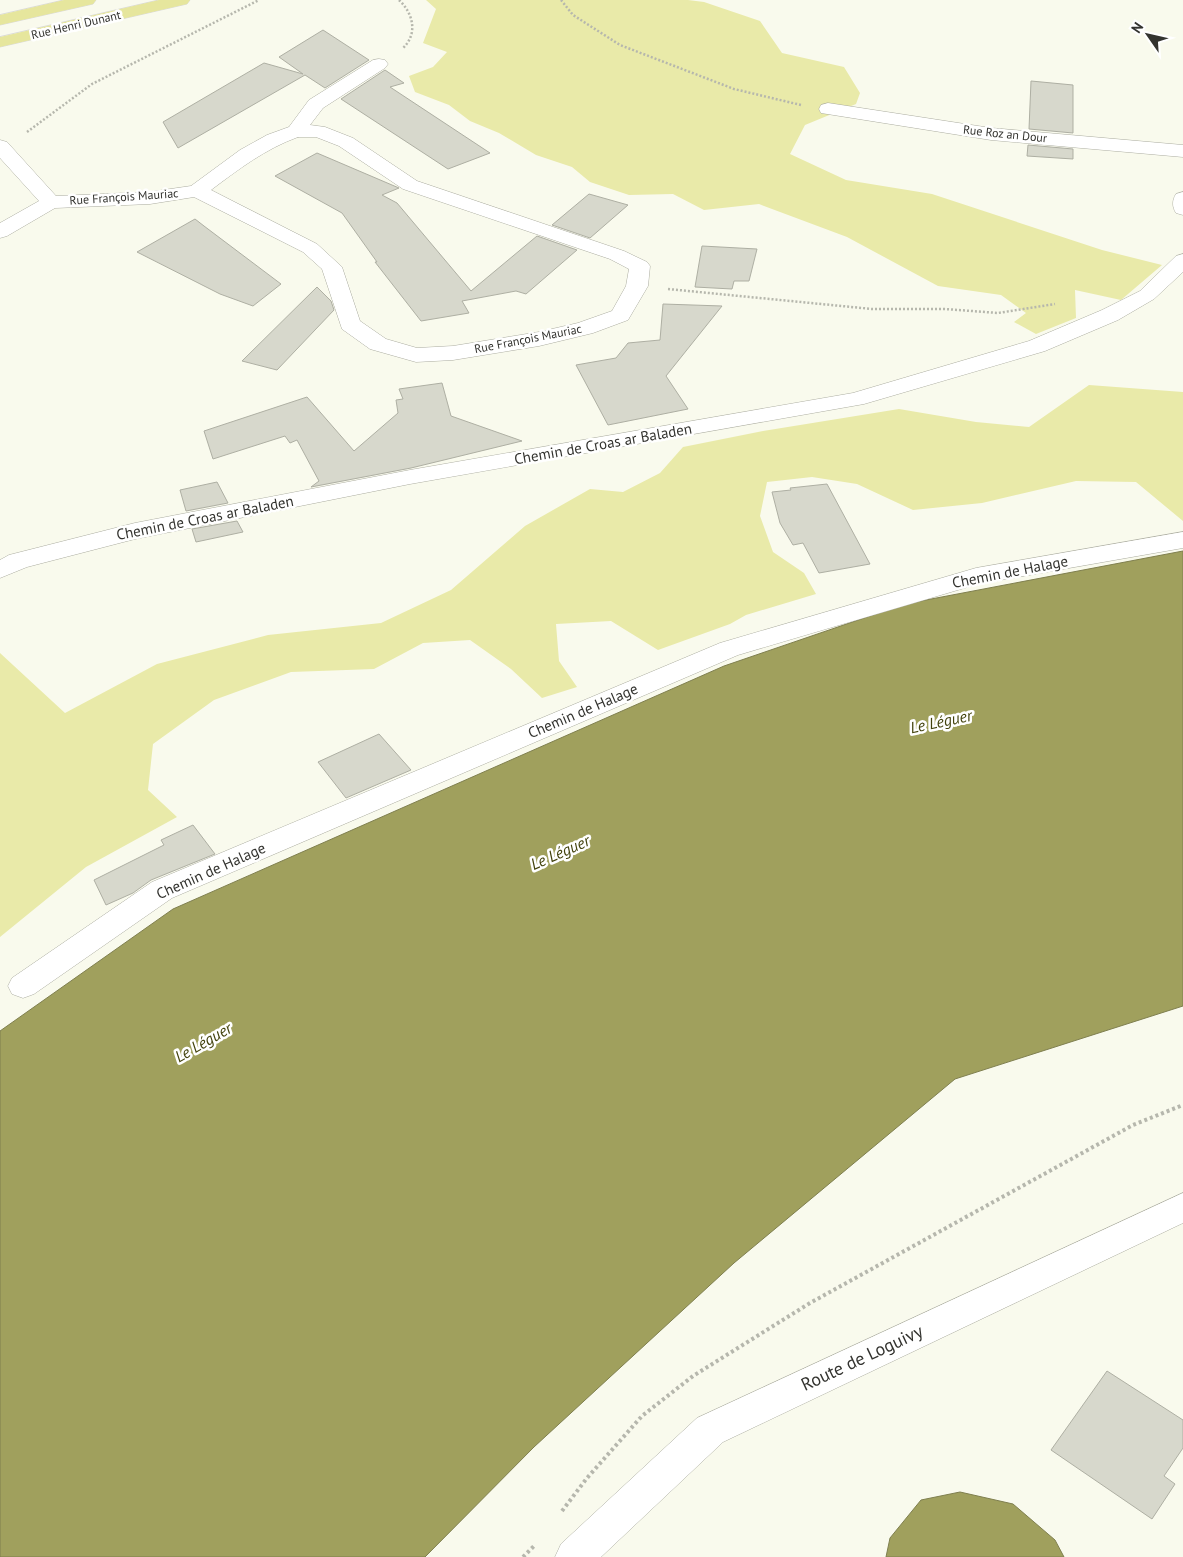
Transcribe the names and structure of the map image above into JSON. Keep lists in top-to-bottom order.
{
  "streets": {
    "main road": ["Rue Henri Dunant"],
    "street": [
      "Rue Roz an Dour",
      "Rue François Mauriac",
      "Chemin de Croas ar Baladen",
      "Chemin de Halage",
      "Route de Loguivy"
    ]
  },
  "water": ["Le Léguer"],
  "north": "top left"
}
